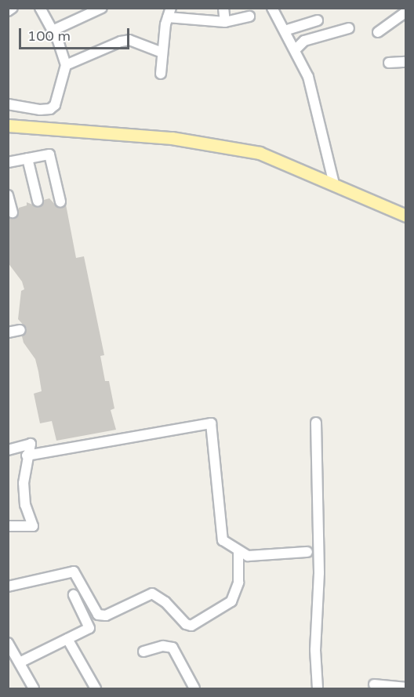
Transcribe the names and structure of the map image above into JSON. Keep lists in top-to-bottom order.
{
  "scale_bar": "100 m"
}
